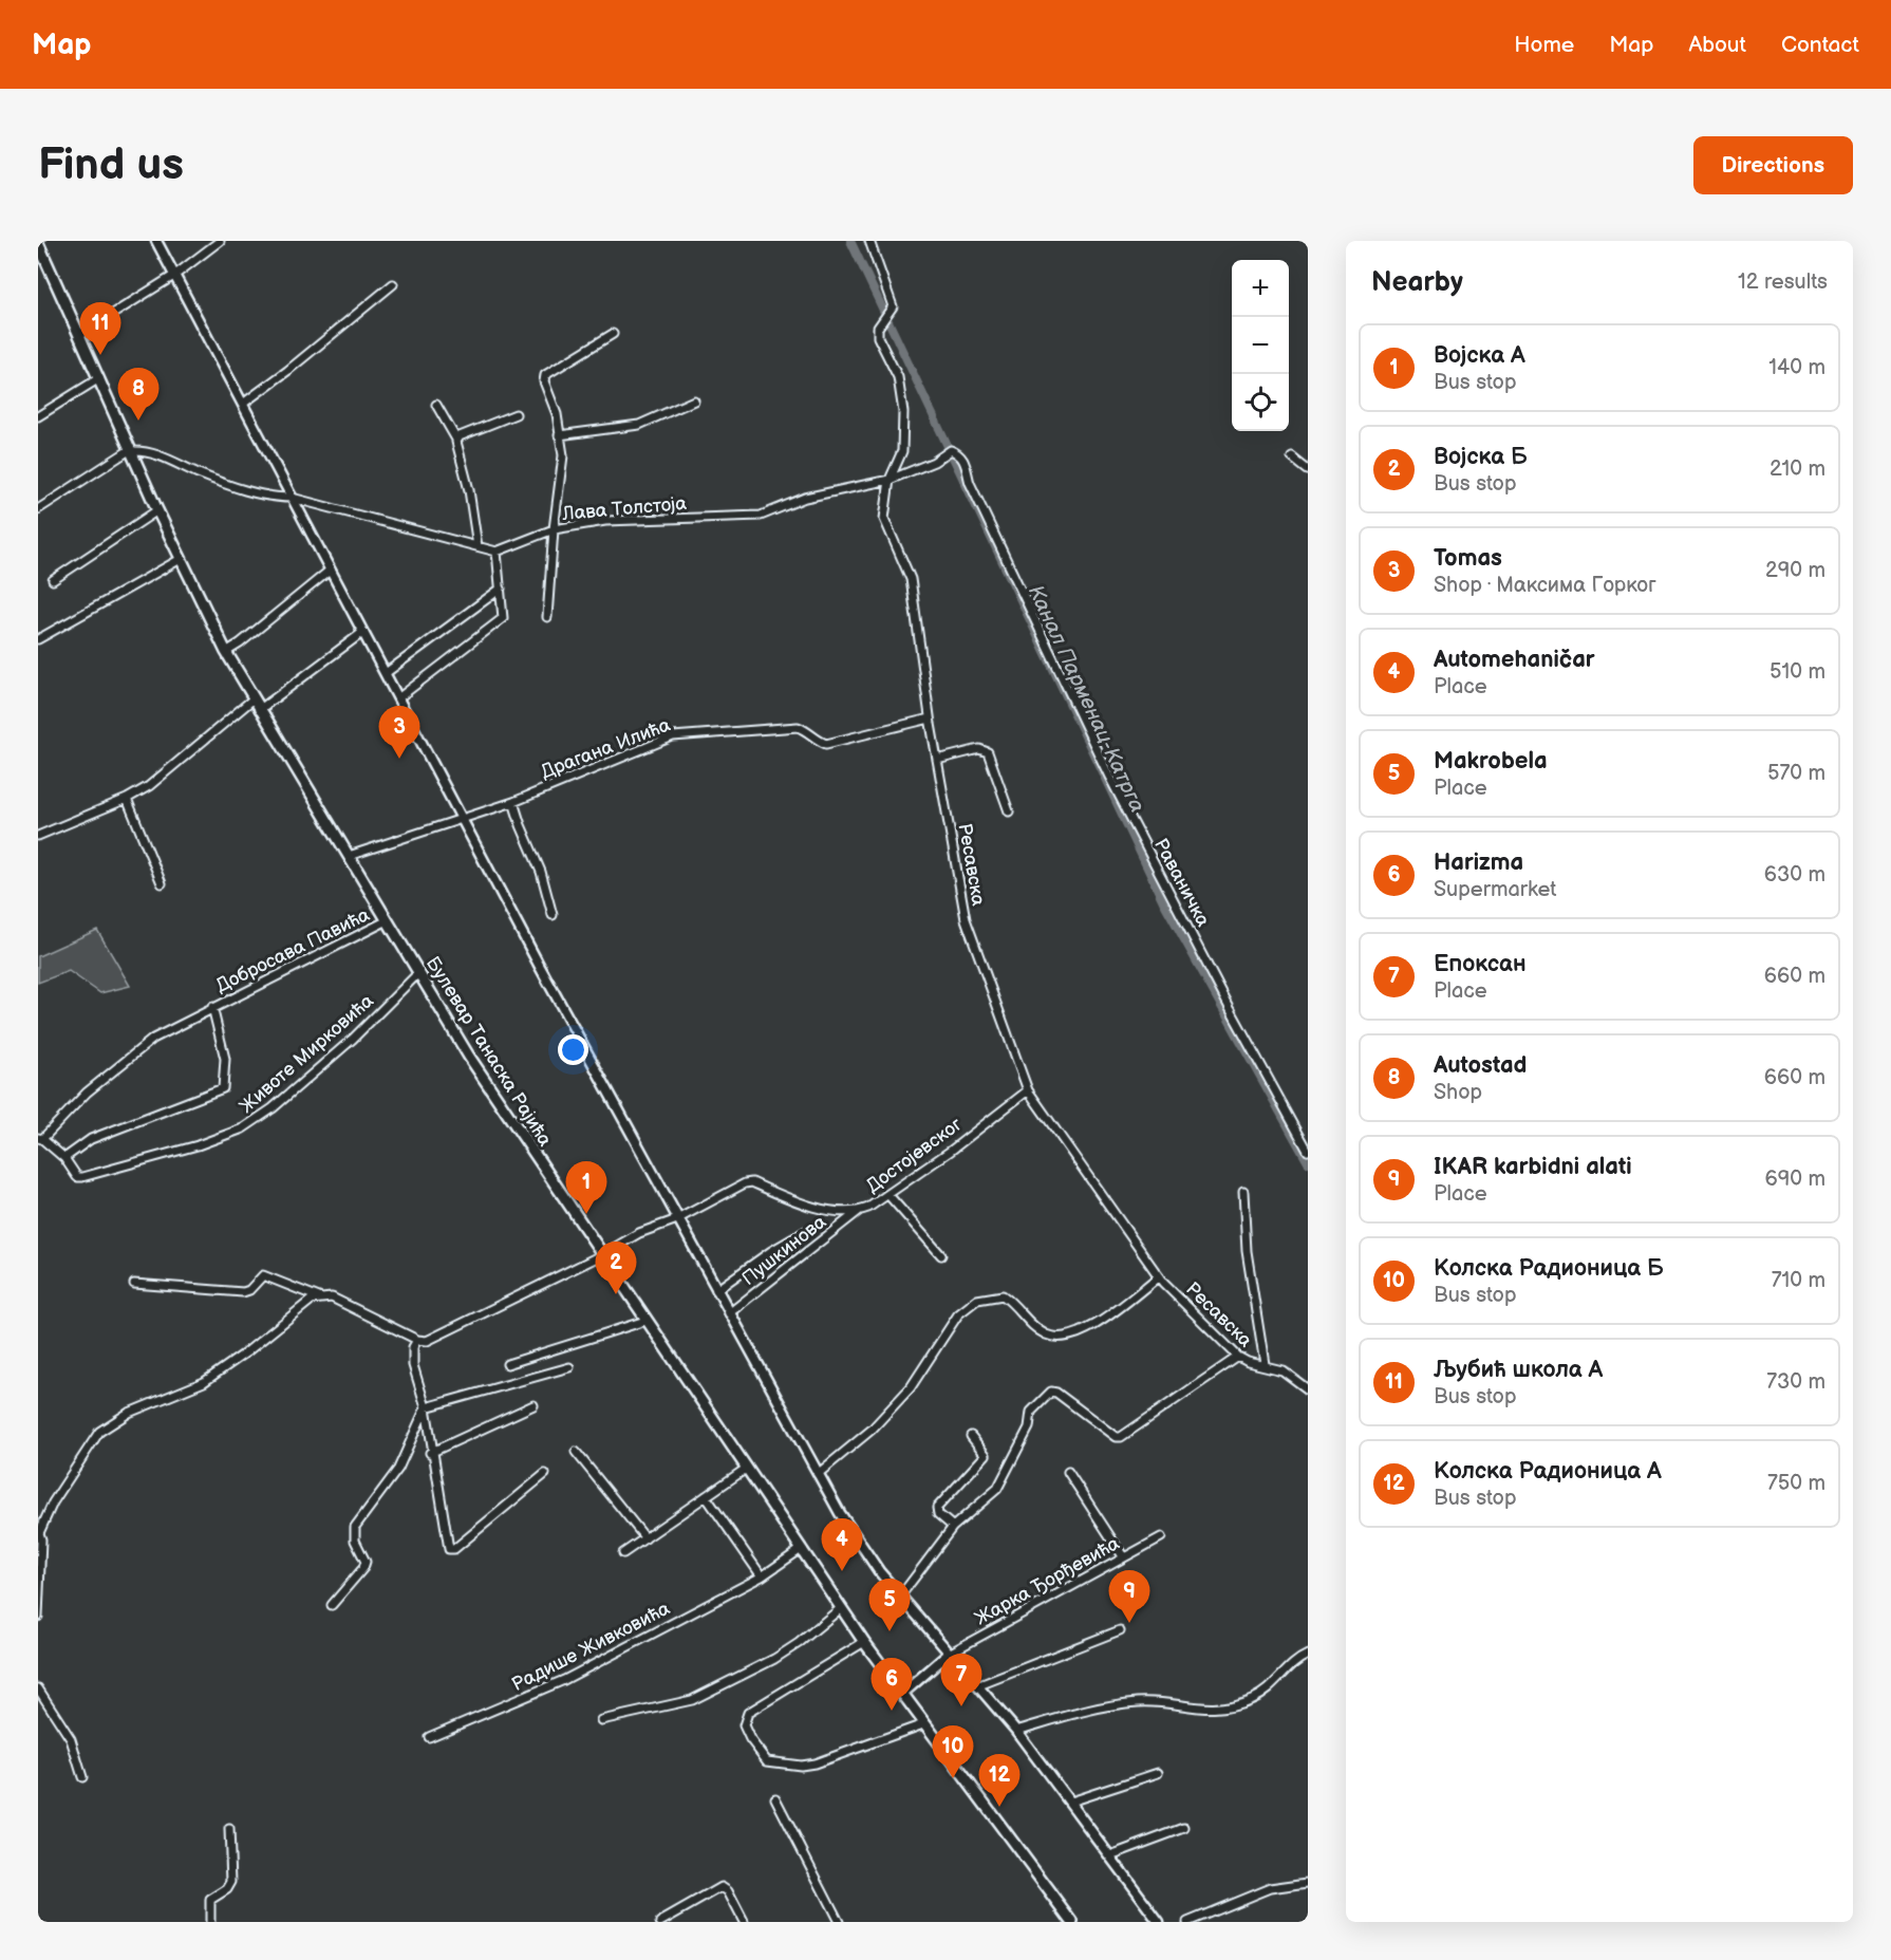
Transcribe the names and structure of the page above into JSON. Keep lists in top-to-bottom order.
{
  "streets": {
    "main road": ["Булевар Танаска Рајића"],
    "street": [
      "Лава Толстоја",
      "Драгана Илића",
      "Ресавска",
      "Раваничка",
      "Добросава Павића",
      "Животе Мирковића",
      "Достојевског",
      "Пушкинова",
      "Жарка Ђорђевића",
      "Радише Живковића"
    ]
  },
  "crossings": [
    ["Лава Толстоја", "Ресавска"],
    ["Лава Толстоја", "Раваничка"],
    ["Драгана Илића", "Ресавска"],
    ["Ресавска", "Раваничка"],
    ["Ресавска", "Достојевског"],
    ["Добросава Павића", "Булевар Танаска Рајића"],
    ["Добросава Павића", "Животе Мирковића"],
    ["Булевар Танаска Рајића", "Животе Мирковића"],
    ["Булевар Танаска Рајића", "Достојевског"],
    ["Булевар Танаска Рајића", "Радише Живковића"],
    ["Достојевског", "Пушкинова"]
  ],
  "water": ["Канал Парменац-Катрга"],
  "page": {
    "header": "Map",
    "nav": [
      "Home",
      "Map",
      "About",
      "Contact"
    ],
    "buttons": "Directions",
    "title": "Find us",
    "heading": ["Nearby", "12 results"],
    "map_buttons": ["+", "−"],
    "pins": [
      "11",
      "8",
      "3",
      "1",
      "2",
      "4",
      "9",
      "5",
      "7",
      "6",
      "10",
      "12"
    ],
    "list": [
      {
        "mark": "1",
        "name": "Војска А",
        "note": "Bus stop",
        "value": "140 m"
      },
      {
        "mark": "2",
        "name": "Војска Б",
        "note": "Bus stop",
        "value": "210 m"
      },
      {
        "mark": "3",
        "name": "Tomas",
        "note": "Shop · Максима Горког",
        "value": "290 m"
      },
      {
        "mark": "4",
        "name": "Automehaničar",
        "note": "Place",
        "value": "510 m"
      },
      {
        "mark": "5",
        "name": "Makrobela",
        "note": "Place",
        "value": "570 m"
      },
      {
        "mark": "6",
        "name": "Harizma",
        "note": "Supermarket",
        "value": "630 m"
      },
      {
        "mark": "7",
        "name": "Епоксан",
        "note": "Place",
        "value": "660 m"
      },
      {
        "mark": "8",
        "name": "Autostad",
        "note": "Shop",
        "value": "660 m"
      },
      {
        "mark": "9",
        "name": "IKAR karbidni alati",
        "note": "Place",
        "value": "690 m"
      },
      {
        "mark": "10",
        "name": "Колска Радионица Б",
        "note": "Bus stop",
        "value": "710 m"
      },
      {
        "mark": "11",
        "name": "Љубић школа А",
        "note": "Bus stop",
        "value": "730 m"
      },
      {
        "mark": "12",
        "name": "Колска Радионица А",
        "note": "Bus stop",
        "value": "750 m"
      }
    ]
  }
}
